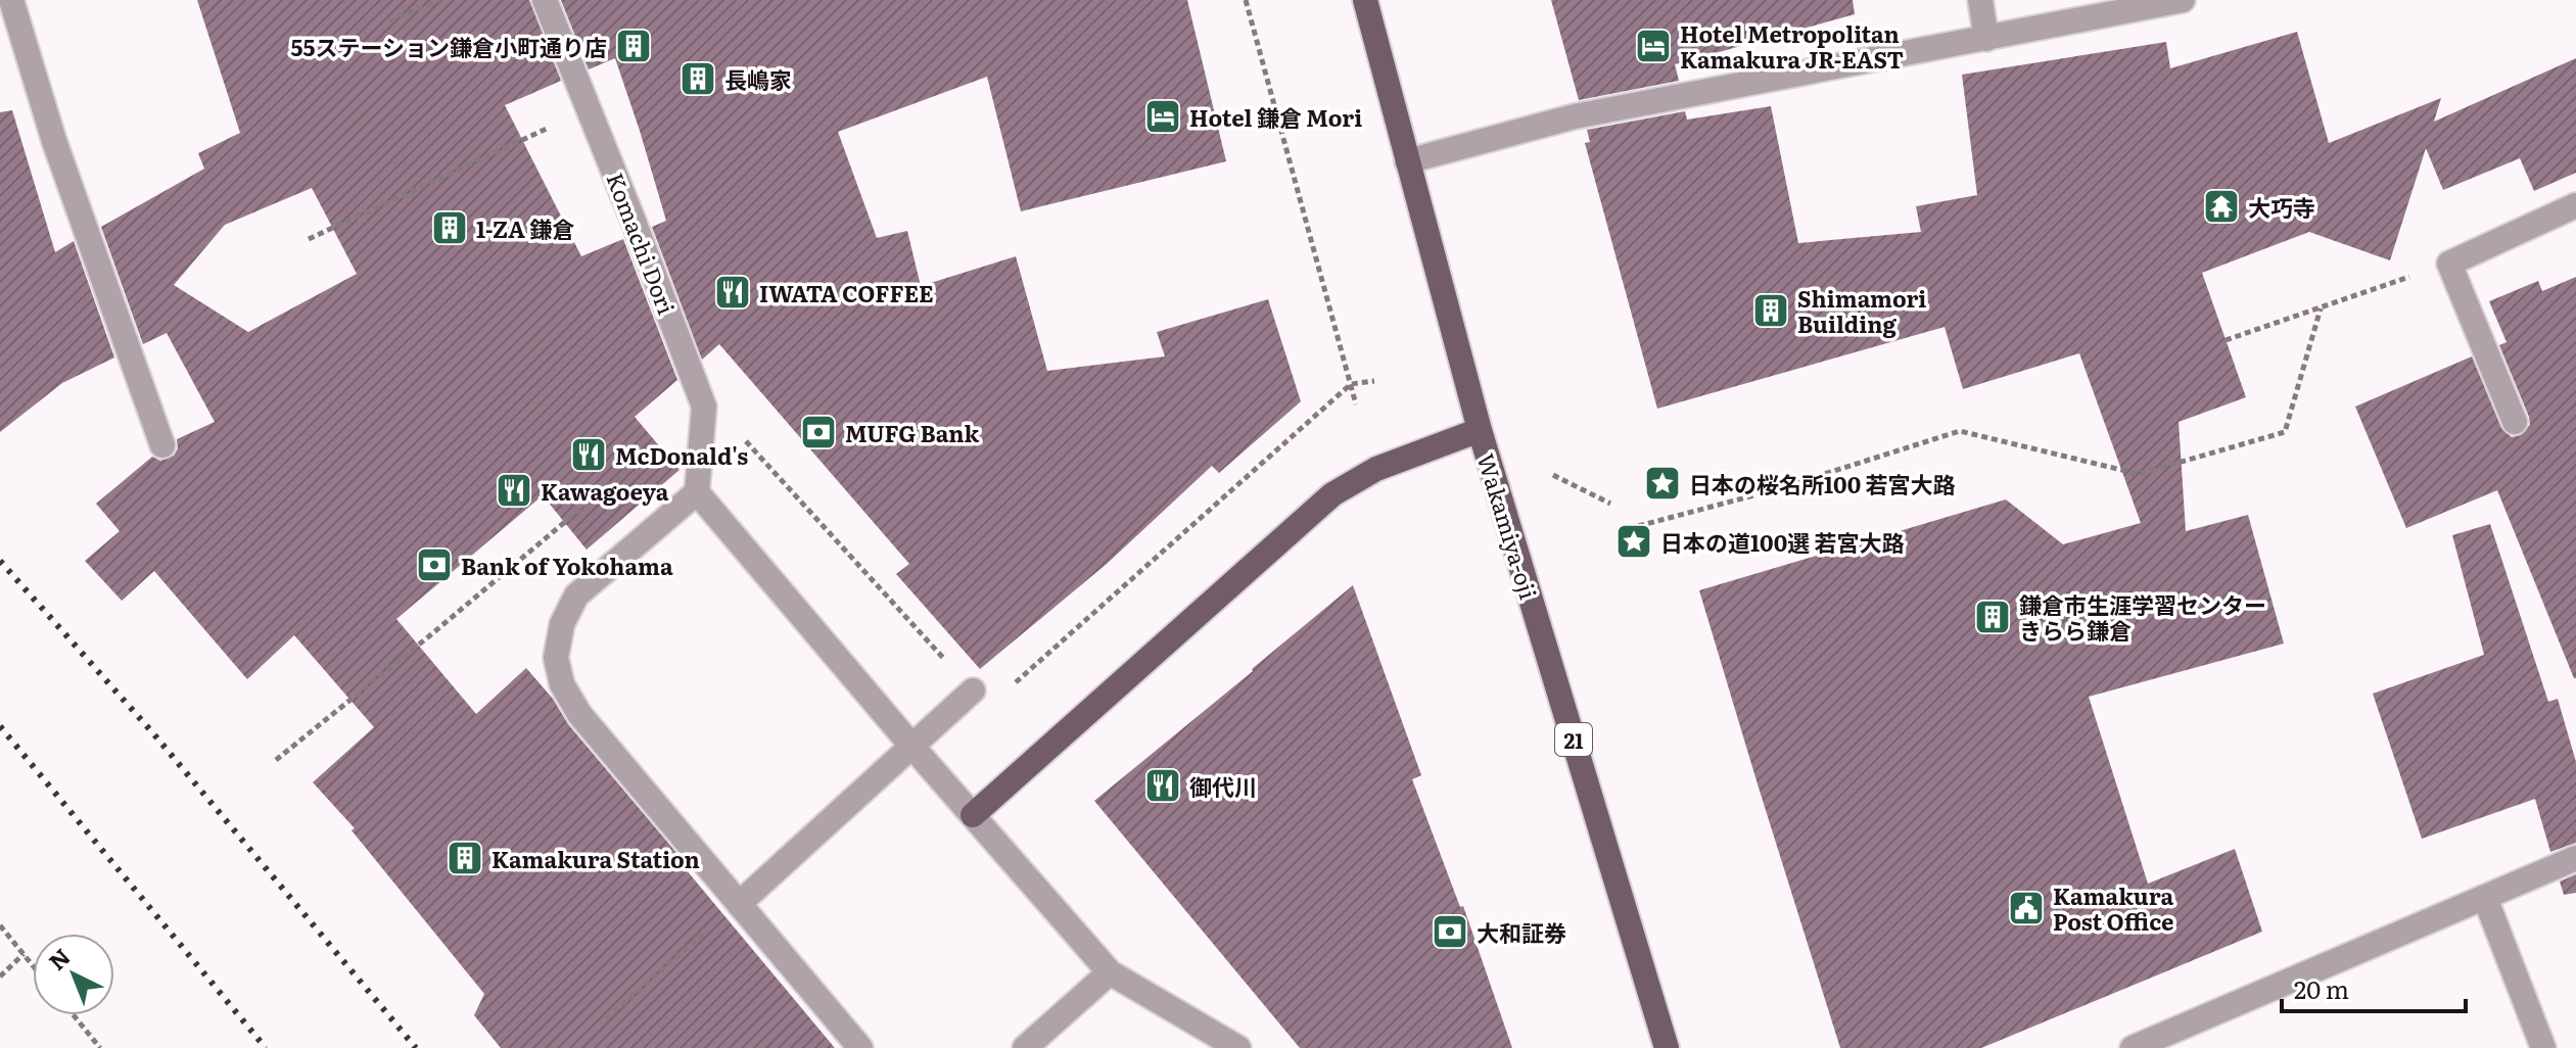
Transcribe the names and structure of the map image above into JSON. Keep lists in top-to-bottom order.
{
  "streets": {
    "main road": ["Wakamiya-oji", "21"],
    "street": ["Komachi Dori"]
  },
  "places": {
    "building": [
      "55ステーション鎌倉小町通り店",
      "長嶋家",
      "1-ZA 鎌倉",
      "Shimamori Building",
      "鎌倉市生涯学習センター きらら鎌倉",
      "Kamakura Station"
    ],
    "hotel": ["Hotel Metropolitan Kamakura JR-EAST", "Hotel 鎌倉 Mori"],
    "temple": ["大巧寺"],
    "restaurant": [
      "IWATA COFFEE",
      "McDonald's",
      "Kawagoeya",
      "御代川"
    ],
    "bank": ["MUFG Bank", "Bank of Yokohama", "大和証券"],
    "place": ["日本の桜名所100 若宮大路", "日本の道100選 若宮大路"],
    "public building": ["Kamakura Post Office"]
  },
  "scale_bar": "20 m",
  "north": "top left"
}
